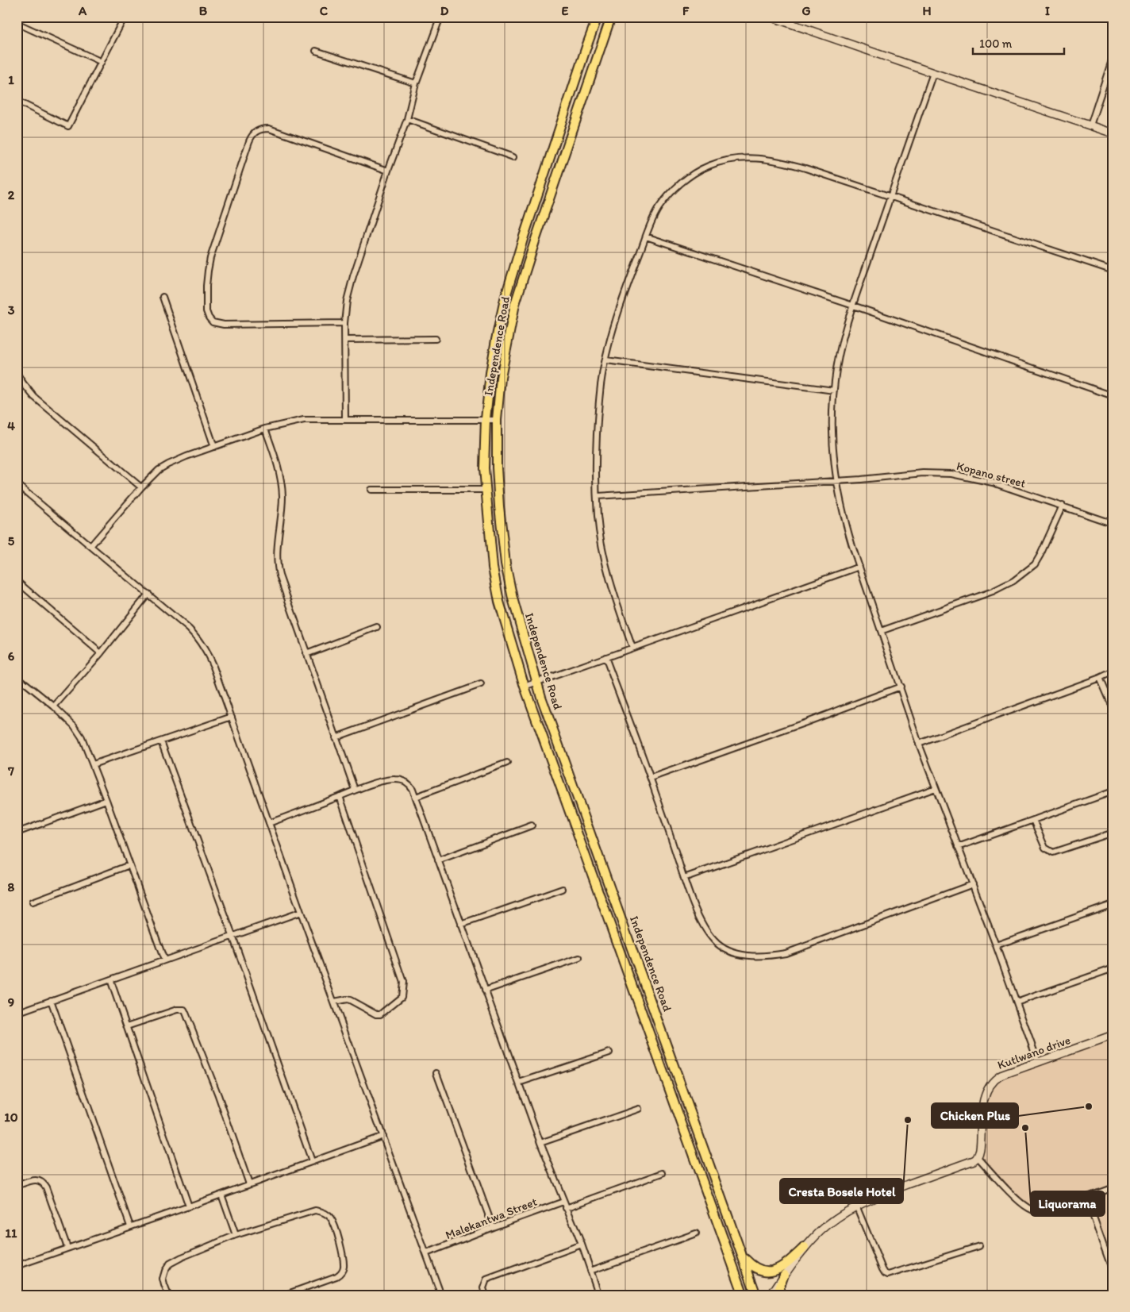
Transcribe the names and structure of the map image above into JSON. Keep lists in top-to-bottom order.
{
  "streets": {
    "main road": ["Independence Road"],
    "street": ["Kopano street", "Kutlwano drive", "Malekantwa Street"]
  },
  "places": ["Chicken Plus", "Cresta Bosele Hotel", "Liquorama"],
  "scale_bar": "100 m",
  "grid": {
    "columns": [
      "A",
      "B",
      "C",
      "D",
      "E",
      "F",
      "G",
      "H",
      "I"
    ],
    "rows": [
      "1",
      "2",
      "3",
      "4",
      "5",
      "6",
      "7",
      "8",
      "9",
      "10",
      "11"
    ]
  }
}
